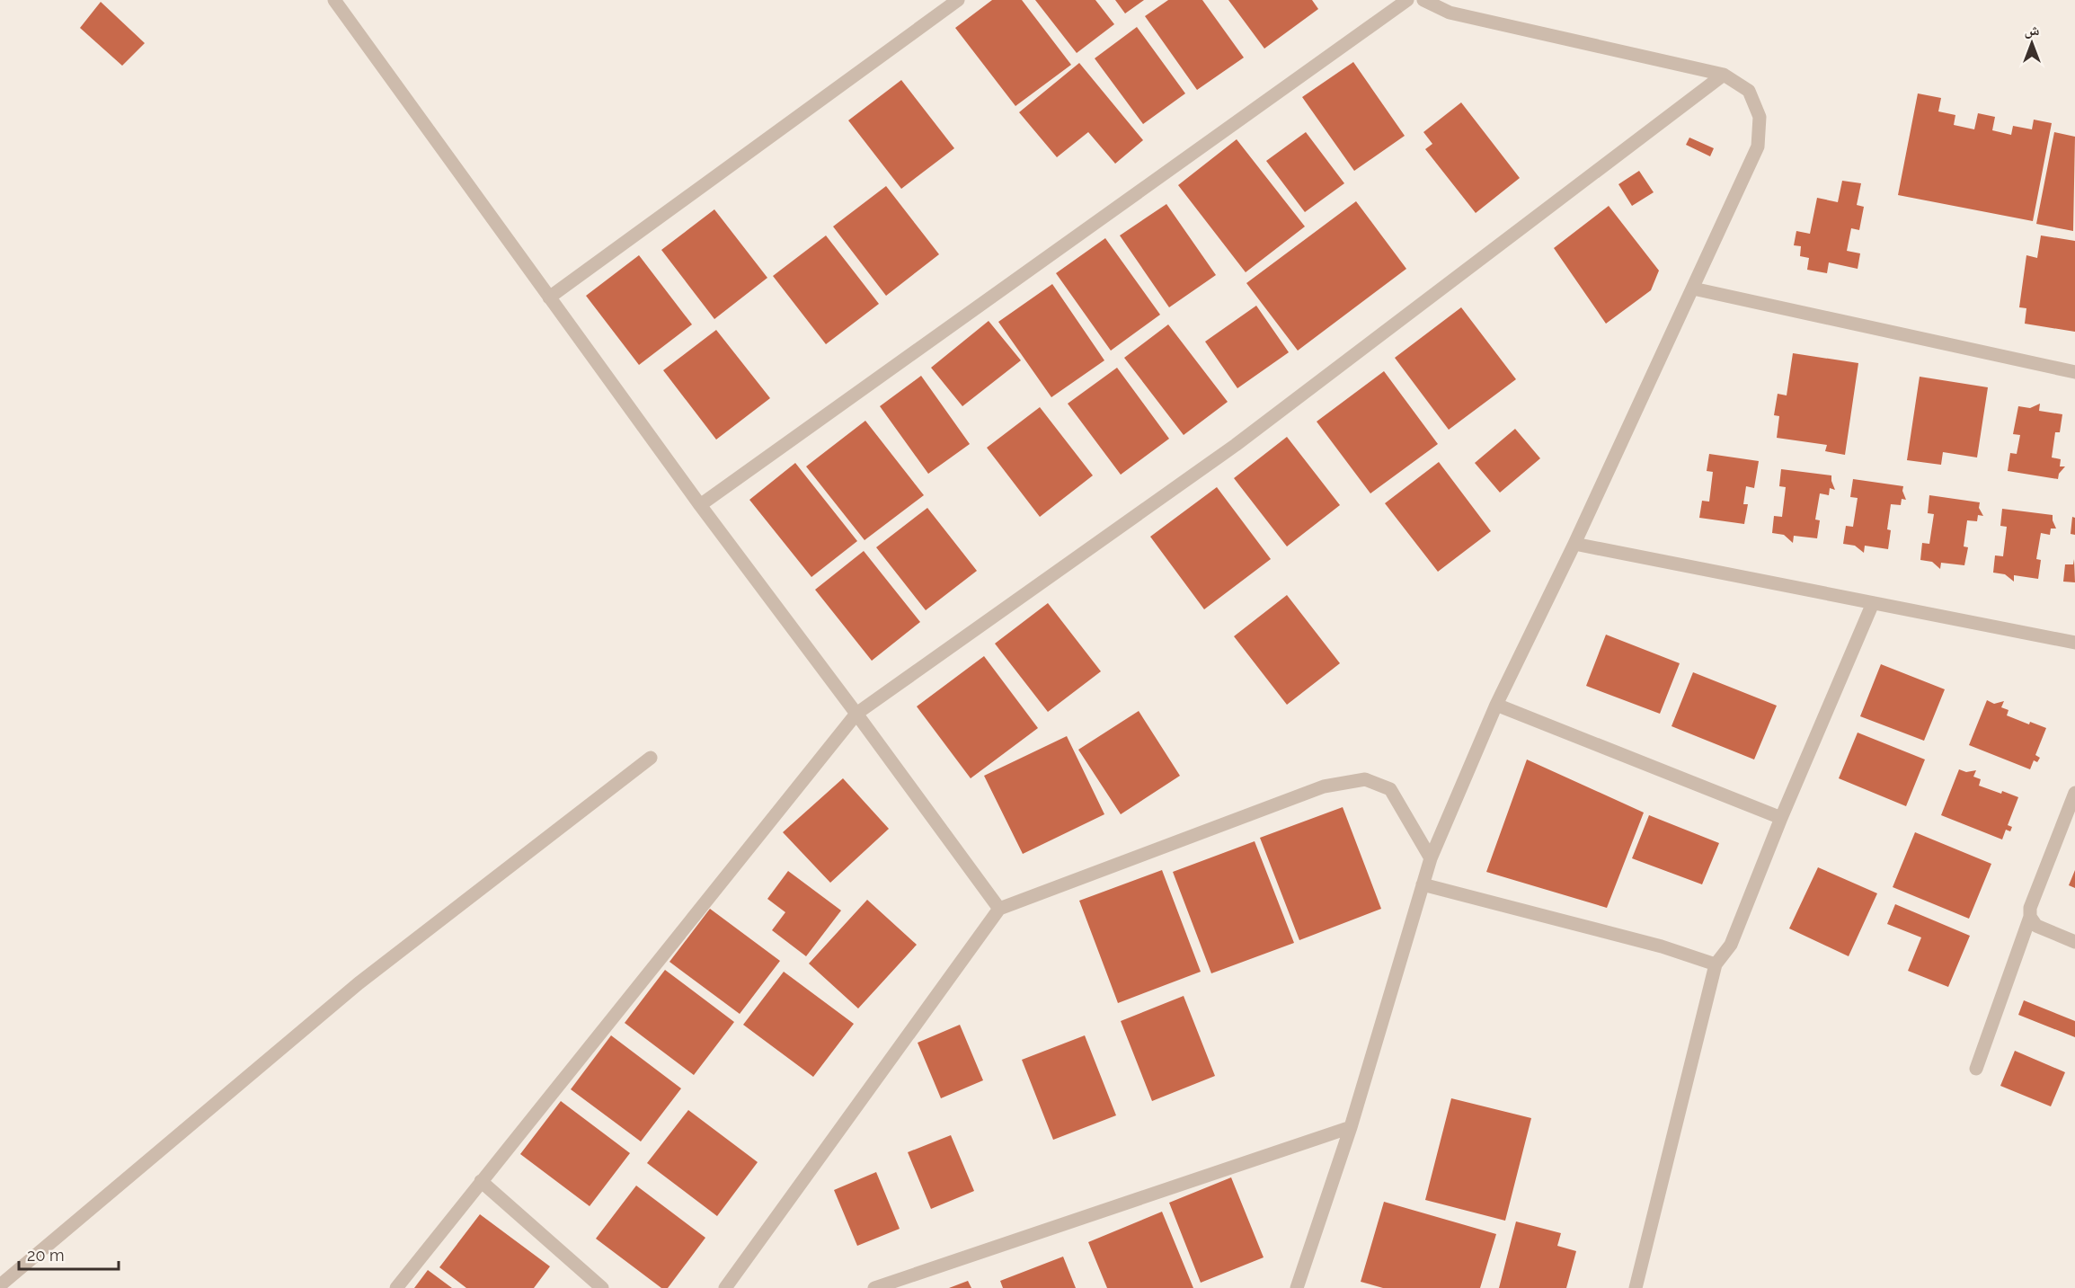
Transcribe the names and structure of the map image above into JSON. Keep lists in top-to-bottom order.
{
  "scale_bar": "20 m",
  "north": "top"
}
